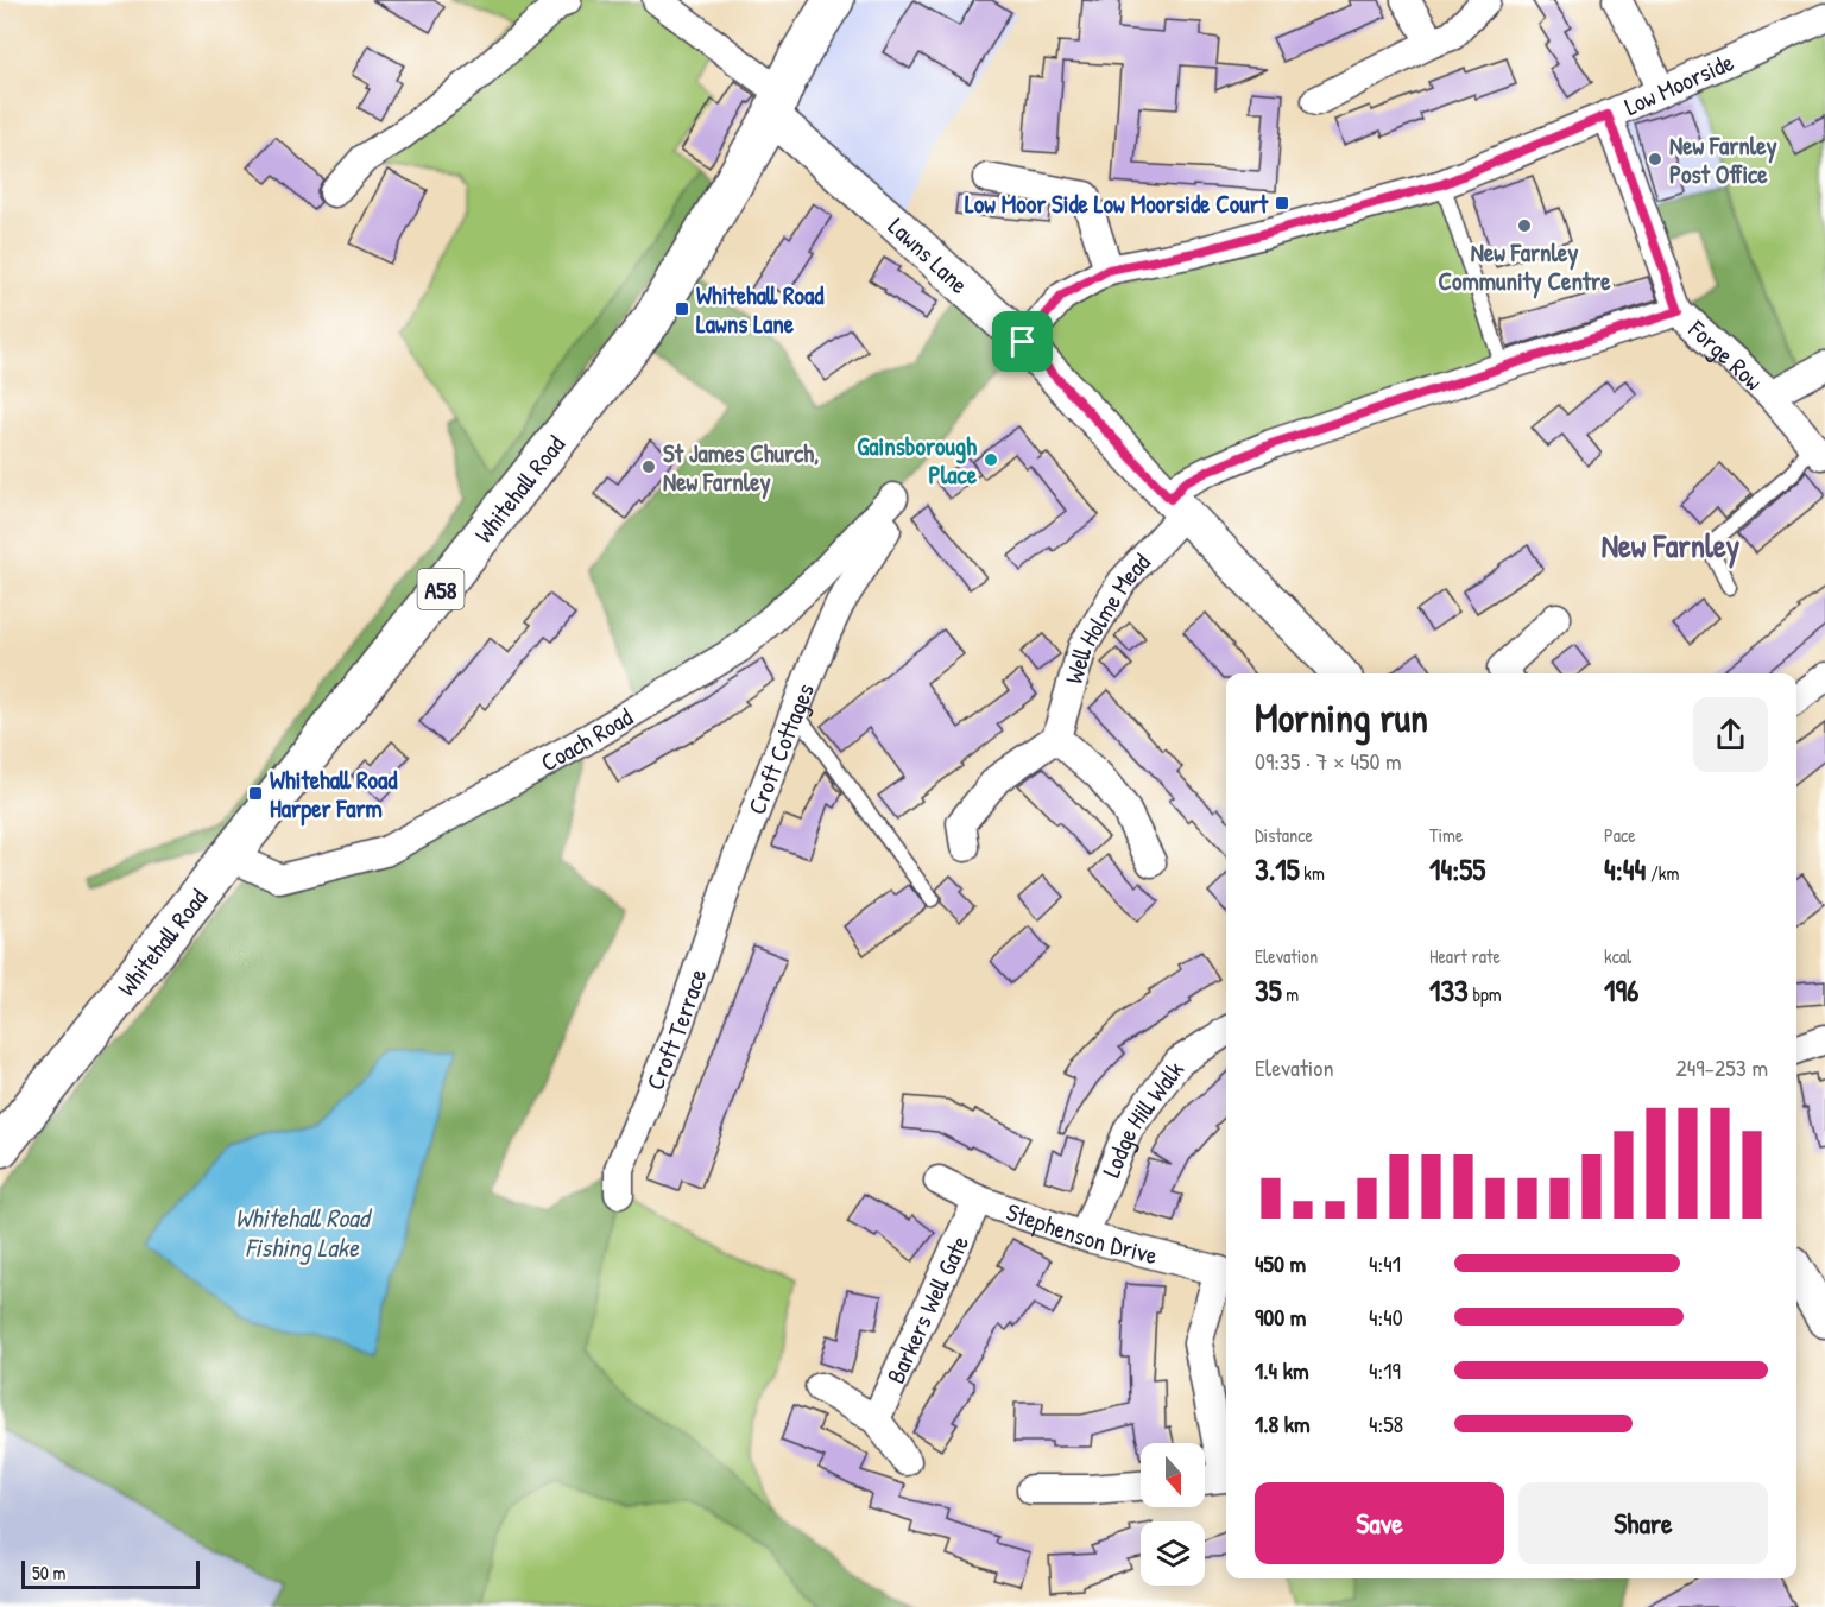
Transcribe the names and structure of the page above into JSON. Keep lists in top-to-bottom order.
{
  "streets": {
    "main road": ["Whitehall Road", "A58"],
    "street": [
      "Low Moorside",
      "Lawns Lane",
      "Forge Row",
      "Well Holme Mead",
      "Coach Road",
      "Croft Cottages",
      "Croft Terrace",
      "Lodge Hill Walk",
      "Stephenson Drive",
      "Barkers Well Gate"
    ]
  },
  "crossings": [
    ["Low Moorside", "Lawns Lane"],
    ["Lawns Lane", "Forge Row"],
    ["Lawns Lane", "Whitehall Road"],
    ["Lawns Lane", "Well Holme Mead"],
    ["Forge Row", "Well Holme Mead"],
    ["Whitehall Road", "Coach Road"],
    ["Coach Road", "Croft Cottages"],
    ["Croft Cottages", "Croft Terrace"],
    ["Lodge Hill Walk", "Stephenson Drive"],
    ["Stephenson Drive", "Barkers Well Gate"]
  ],
  "districts": ["New Farnley"],
  "water": ["Whitehall Road Fishing Lake"],
  "places": {
    "other": [
      "New Farnley Post Office",
      "New Farnley Community Centre",
      "Gainsborough Place",
      "St James Church, New Farnley"
    ],
    "transit": ["Low Moor Side Low Moorside Court", "Whitehall Road Lawns Lane", "Whitehall Road Harper Farm"]
  },
  "scale_bar": "50 m",
  "north": "bottom",
  "page": {
    "heading": ["Morning run", "09:35 · 7 × 450 m"],
    "stats": [
      ["Distance", "3.15 km"],
      ["Time", "14:55"],
      ["Pace", "4:44 /km"],
      ["Elevation", "35 m"],
      ["Heart rate", "133 bpm"],
      ["kcal", "196"]
    ],
    "chart": ["Elevation", "249–253 m"],
    "list": [
      {
        "name": "450 m",
        "note": "4:41"
      },
      {
        "name": "900 m",
        "note": "4:40"
      },
      {
        "name": "1.4 km",
        "note": "4:19"
      },
      {
        "name": "1.8 km",
        "note": "4:58"
      }
    ],
    "buttons": ["Save", "Share"],
    "scale": "50 m"
  }
}
